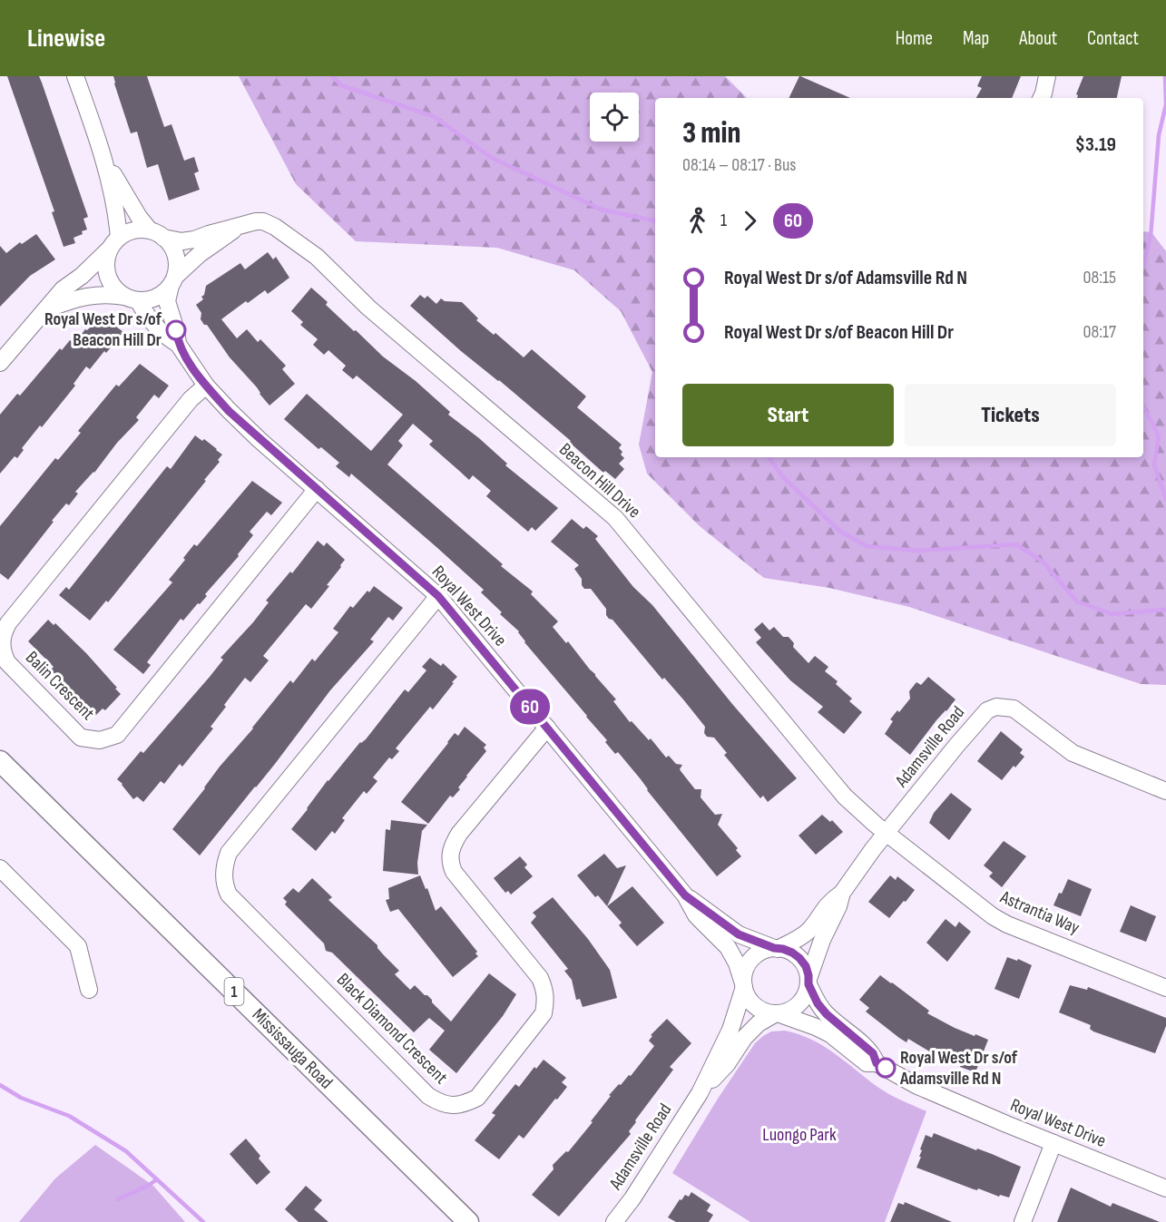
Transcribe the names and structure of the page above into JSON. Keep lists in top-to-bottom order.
{
  "streets": {
    "main road": ["1", "Mississauga Road"],
    "street": [
      "Beacon Hill Drive",
      "Royal West Drive",
      "Balin Crescent",
      "Adamsville Road",
      "Astrantia Way",
      "Black Diamond Crescent"
    ]
  },
  "crossings": [
    ["Beacon Hill Drive", "Royal West Drive"],
    ["Beacon Hill Drive", "Adamsville Road"],
    ["Beacon Hill Drive", "Astrantia Way"],
    ["Royal West Drive", "Balin Crescent"],
    ["Royal West Drive", "Adamsville Road"],
    ["Royal West Drive", "Black Diamond Crescent"],
    ["Adamsville Road", "Astrantia Way"]
  ],
  "parks": ["Luongo Park"],
  "places": ["Royal West Dr s/of Beacon Hill Dr", "Royal West Dr s/of Adamsville Rd N"],
  "lines": ["bus line 60"],
  "page": {
    "header": "Linewise",
    "nav": [
      "Home",
      "Map",
      "About",
      "Contact"
    ],
    "on_map": "60",
    "heading": ["3 min", "08:14 – 08:17 · Bus", "$3.19"],
    "legs": ["1", "60"],
    "list": [
      {
        "name": "Royal West Dr s/of Adamsville Rd N",
        "value": "08:15"
      },
      {
        "name": "Royal West Dr s/of Beacon Hill Dr",
        "value": "08:17"
      }
    ],
    "buttons": ["Start", "Tickets"]
  }
}
